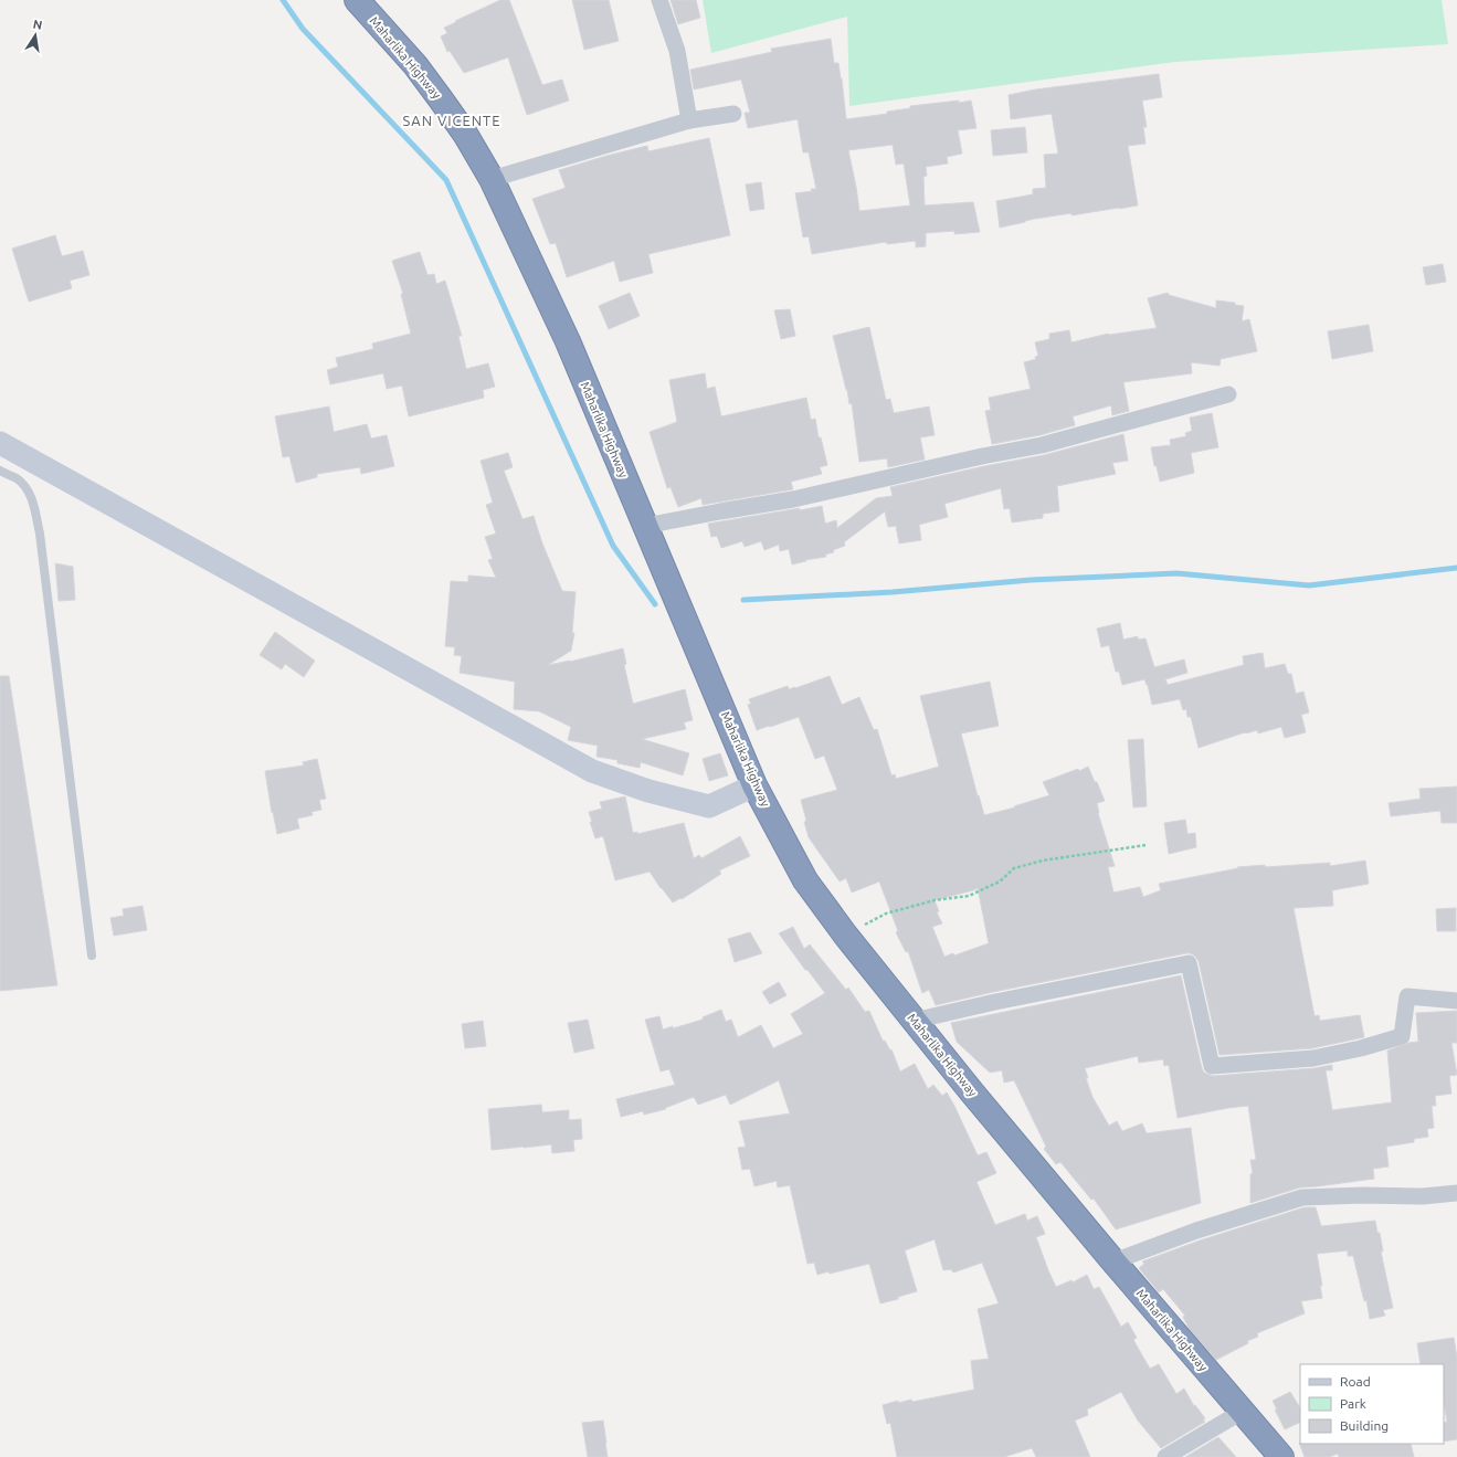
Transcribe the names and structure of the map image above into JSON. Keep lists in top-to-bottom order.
{
  "streets": {
    "highway": ["Maharlika Highway"]
  },
  "districts": ["SAN VICENTE"],
  "legend": ["Road", "Park", "Building"],
  "north": "top"
}
